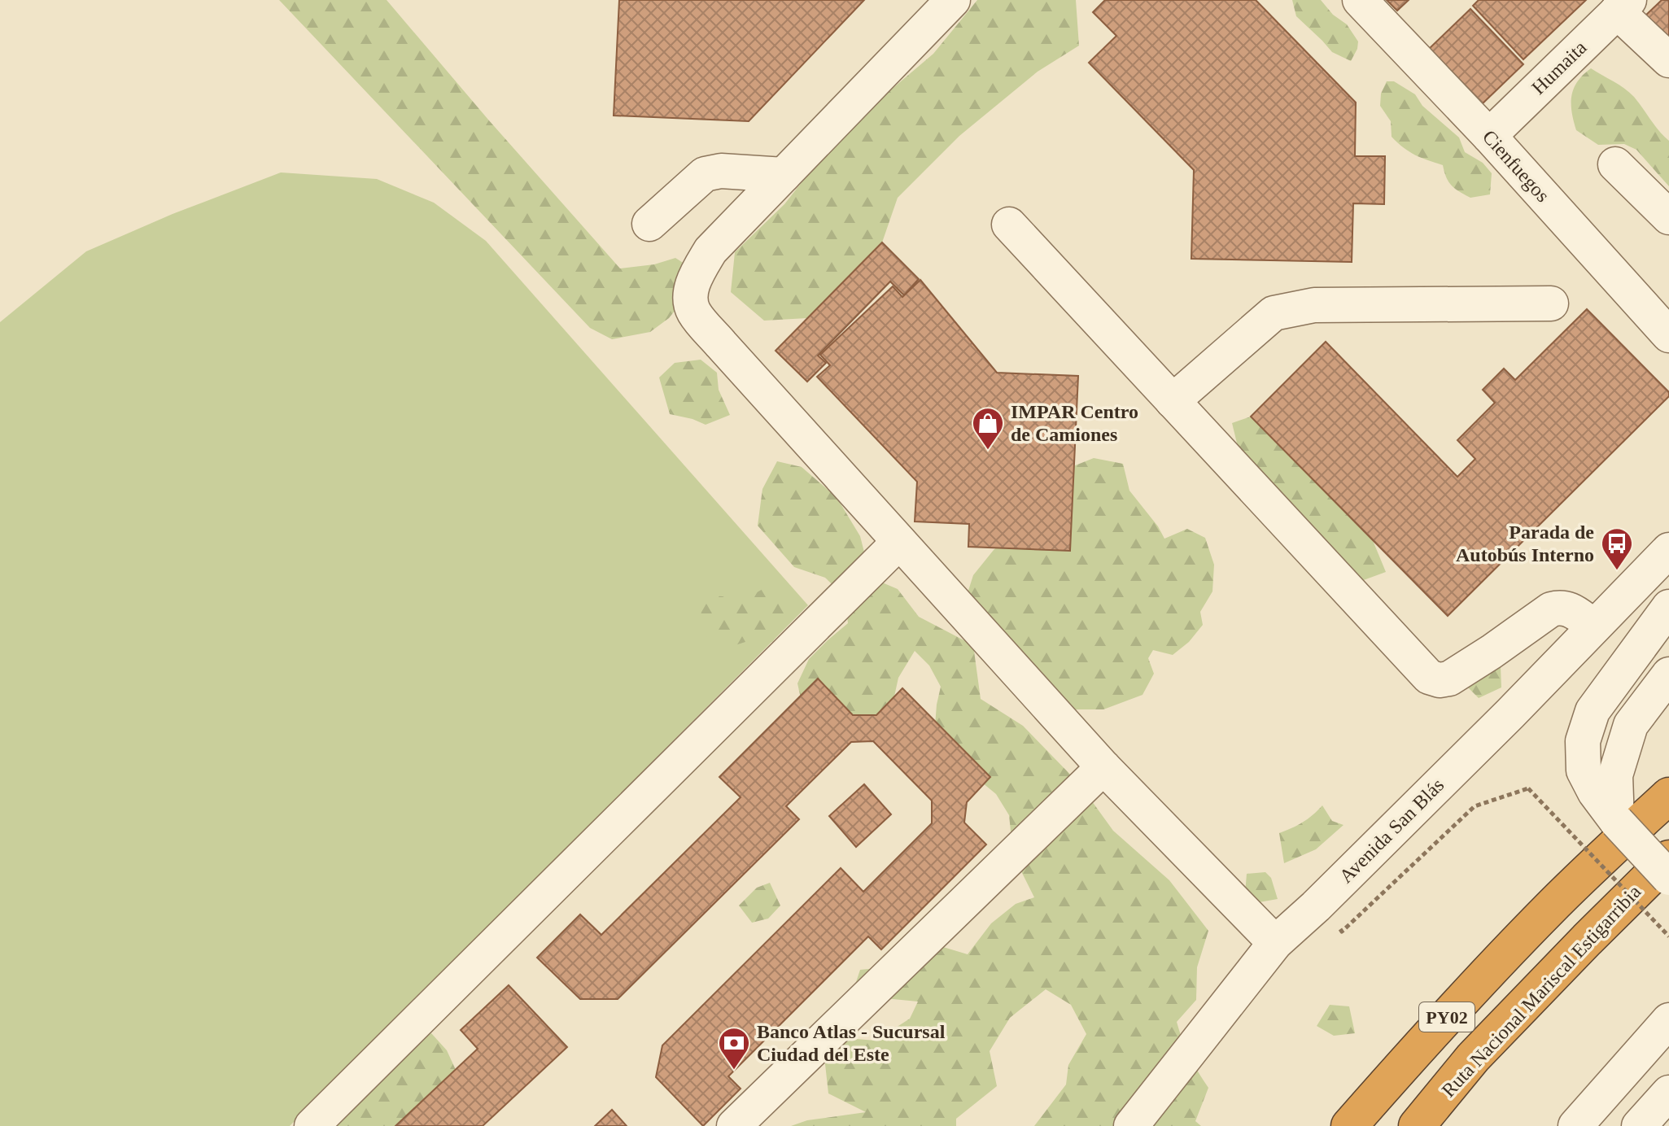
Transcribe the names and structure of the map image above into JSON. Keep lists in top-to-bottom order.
{
  "streets": {
    "highway": ["Ruta Nacional Mariscal Estigarribia", "PY02"],
    "street": ["Humaita", "Cienfuegos", "Avenida San Blás"]
  },
  "crossings": [
    ["Humaita", "Cienfuegos"]
  ],
  "places": {
    "shop": ["IMPAR Centro de Camiones"],
    "bus stop": ["Parada de Autobús Interno"],
    "bank": ["Banco Atlas - Sucursal Ciudad del Este"]
  }
}
